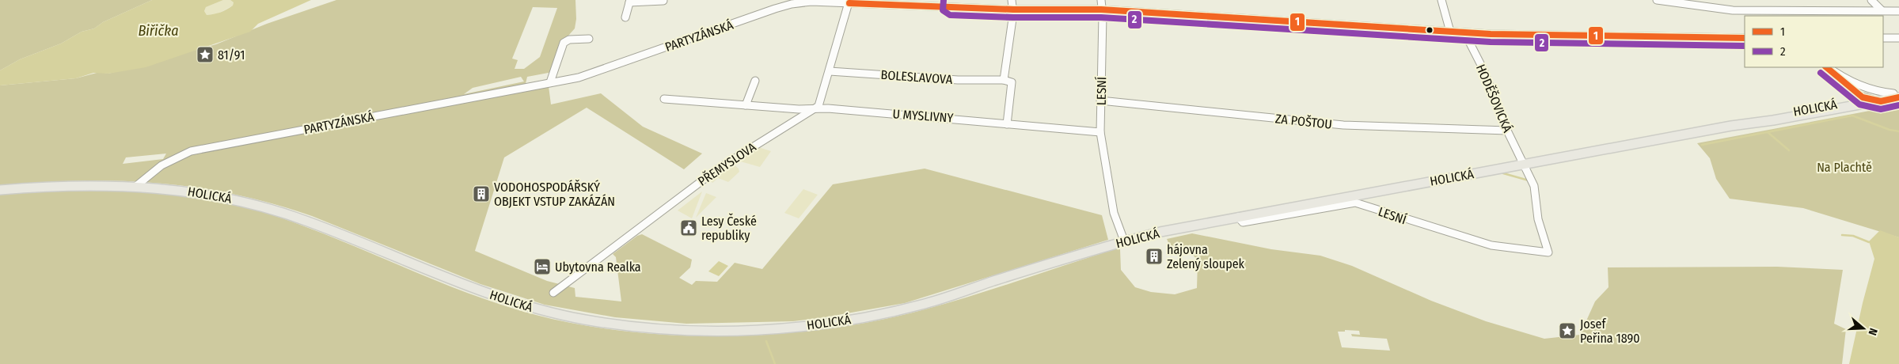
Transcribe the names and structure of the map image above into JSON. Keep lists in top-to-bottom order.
{
  "streets": {
    "main road": ["HOLICKÁ"],
    "street": [
      "PARTYZÁNSKÁ",
      "BOLESLAVOVA",
      "LESNÍ",
      "HODĚŠOVICKÁ",
      "U MYSLIVNY",
      "ZA POŠTOU",
      "PŘEMYSLOVA"
    ]
  },
  "crossings": [
    ["PARTYZÁNSKÁ", "LESNÍ"],
    ["PARTYZÁNSKÁ", "HODĚŠOVICKÁ"],
    ["PARTYZÁNSKÁ", "HOLICKÁ"],
    ["PARTYZÁNSKÁ", "PŘEMYSLOVA"],
    ["BOLESLAVOVA", "PŘEMYSLOVA"],
    ["LESNÍ", "HODĚŠOVICKÁ"],
    ["LESNÍ", "HOLICKÁ"],
    ["LESNÍ", "U MYSLIVNY"],
    ["LESNÍ", "ZA POŠTOU"],
    ["HODĚŠOVICKÁ", "HOLICKÁ"],
    ["HODĚŠOVICKÁ", "ZA POŠTOU"],
    ["U MYSLIVNY", "PŘEMYSLOVA"]
  ],
  "water": ["Biřička"],
  "parks": ["Na Plachtě"],
  "places": {
    "place": ["81/91", "Josef Peřina 1890"],
    "building": ["VODOHOSPODÁŘSKÝ OBJEKT VSTUP ZAKÁZÁN", "hájovna Zelený sloupek"],
    "public building": ["Lesy České republiky"],
    "hotel": ["Ubytovna Realka"]
  },
  "lines": ["transit line 2", "transit line 1"],
  "legend": ["1", "2"],
  "north": "right"
}
